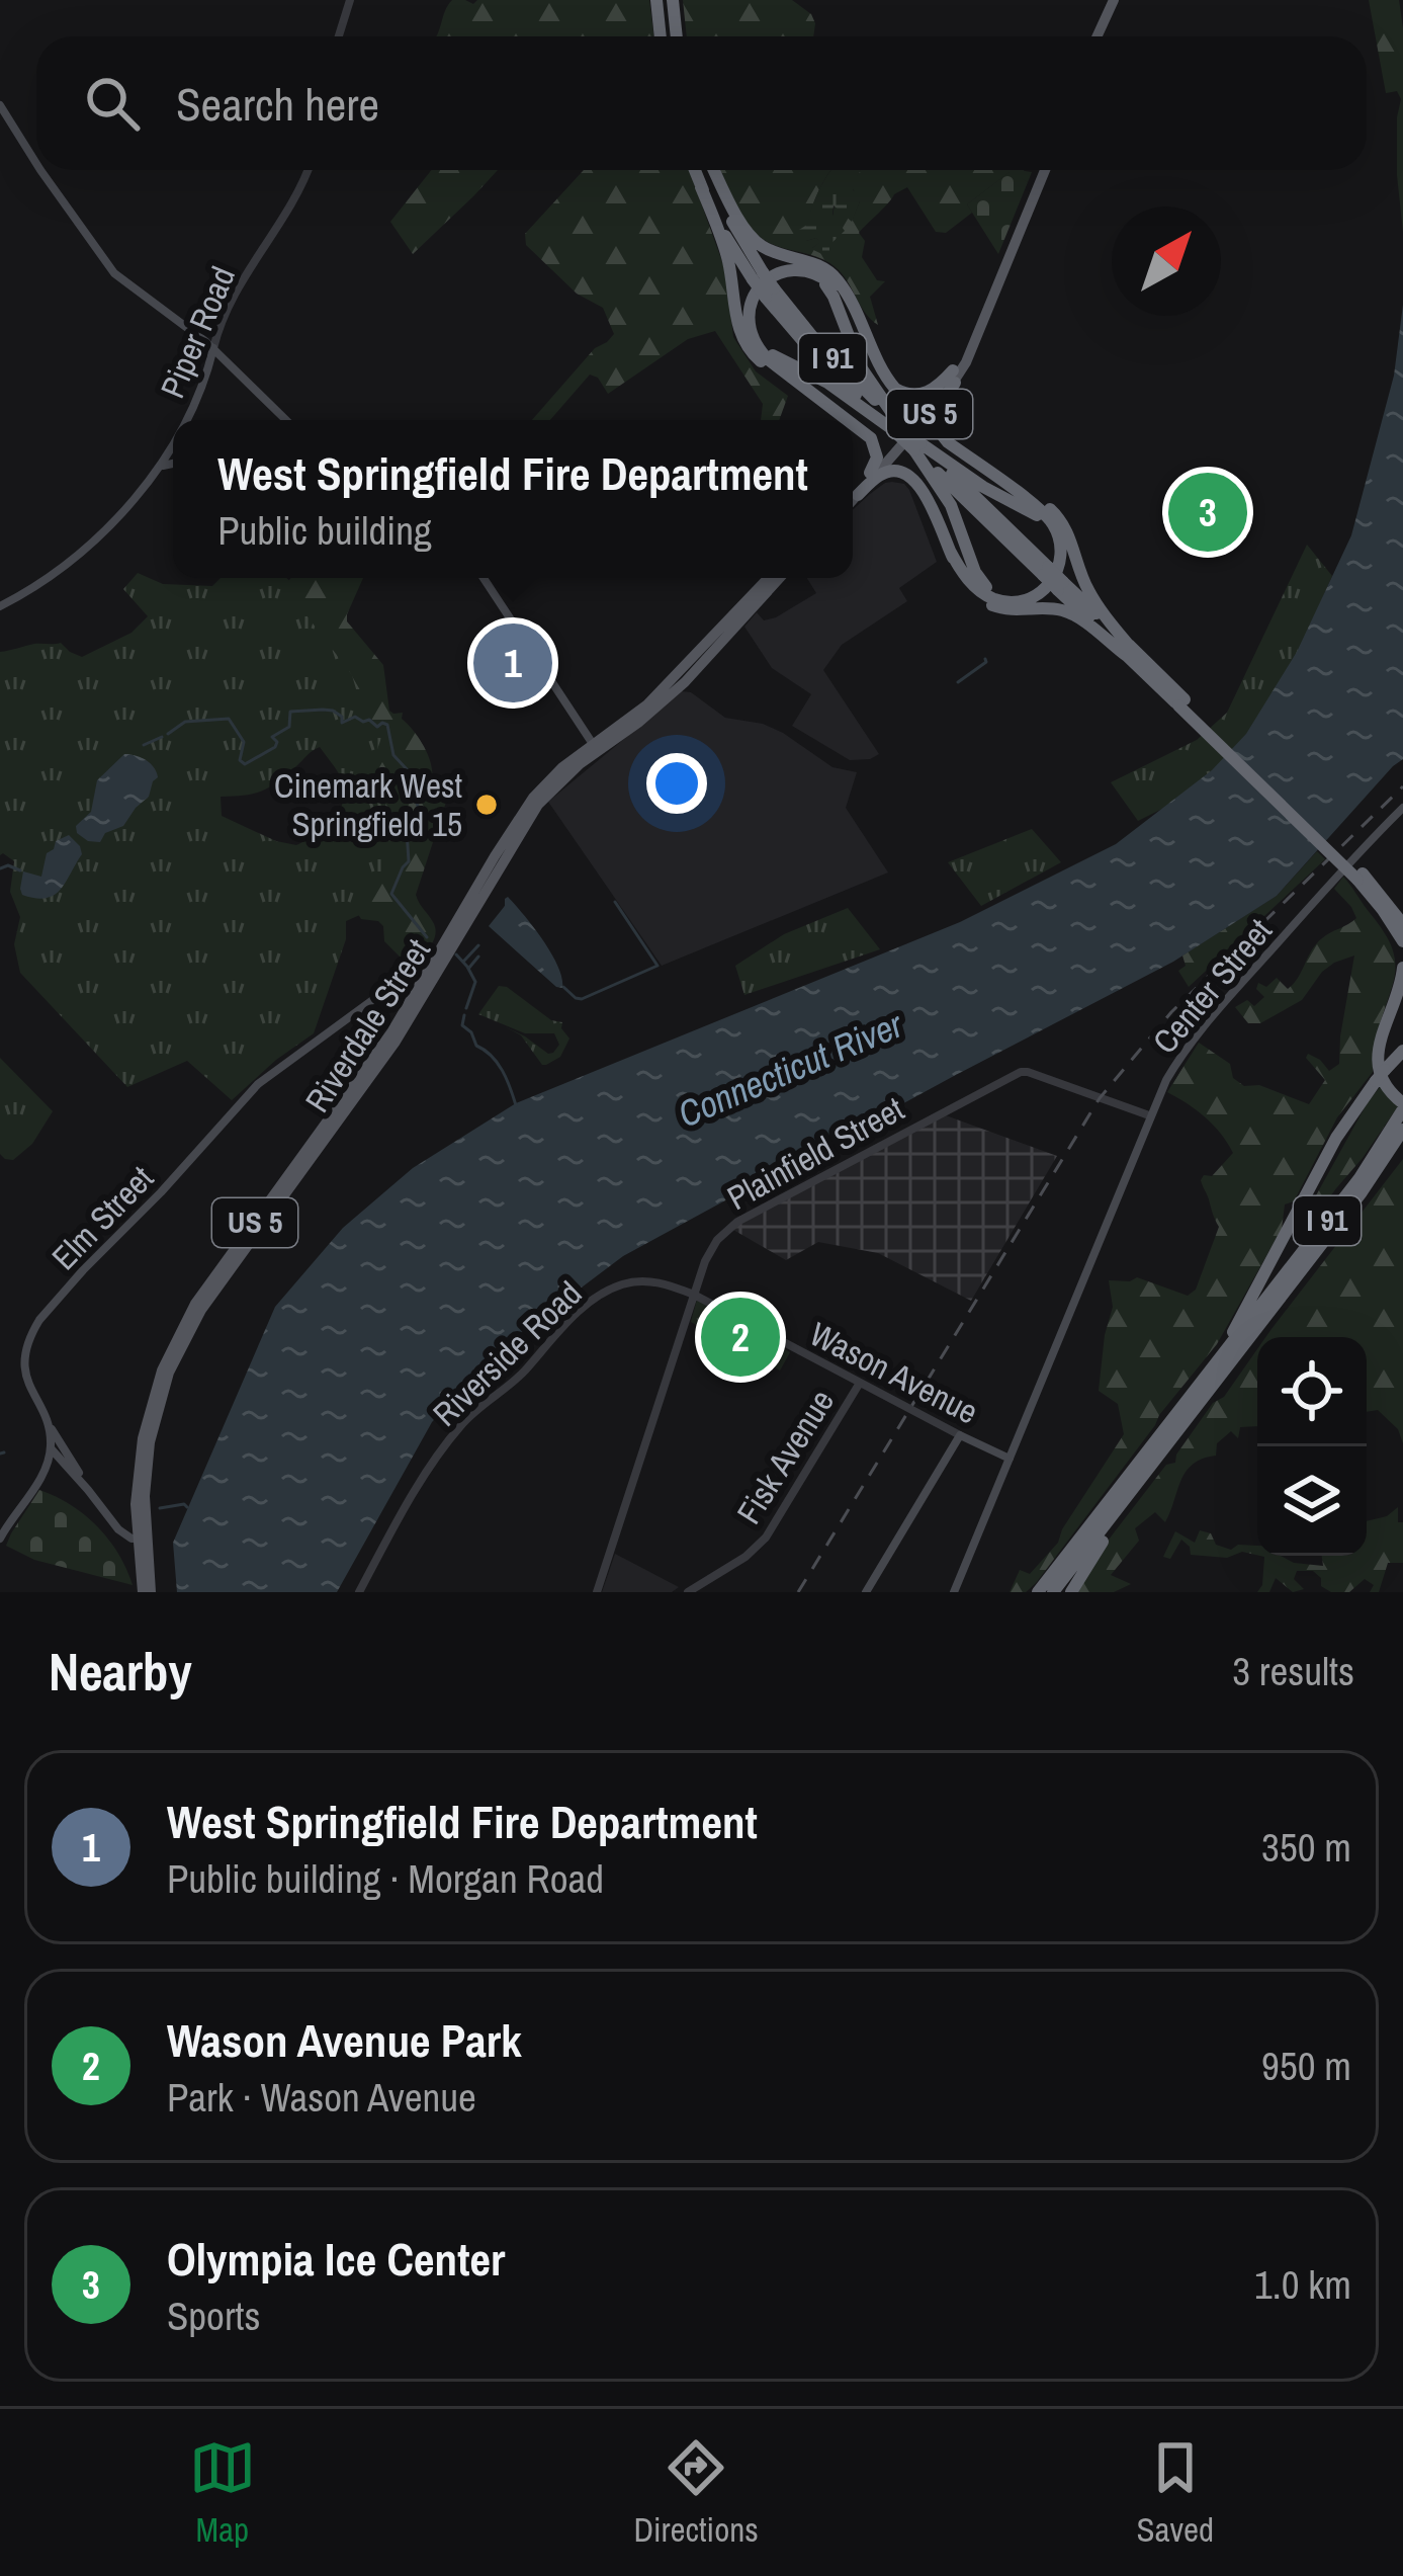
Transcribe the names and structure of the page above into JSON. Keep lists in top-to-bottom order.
{
  "streets": {
    "highway": ["I 91"],
    "main road": [
      "Piper Road",
      "US 5",
      "Center Street",
      "Riverdale Street",
      "Elm Street",
      "Wason Avenue"
    ],
    "street": ["Plainfield Street", "Riverside Road", "Fisk Avenue"]
  },
  "crossings": [
    ["Center Street", "Plainfield Street"],
    ["Center Street", "Wason Avenue"],
    ["Plainfield Street", "Riverside Road"],
    ["Plainfield Street", "Wason Avenue"],
    ["Riverside Road", "Wason Avenue"],
    ["Wason Avenue", "Fisk Avenue"]
  ],
  "water": ["Connecticut River"],
  "places": ["Cinemark West Springfield 15"],
  "north": "top right",
  "page": {
    "search": "Search here",
    "popup": ["West Springfield Fire Department", "Public building"],
    "pins": ["3", "1", "2"],
    "heading": ["Nearby", "3 results"],
    "list": [
      {
        "mark": "1",
        "name": "West Springfield Fire Department",
        "note": "Public building · Morgan Road",
        "value": "350 m"
      },
      {
        "mark": "2",
        "name": "Wason Avenue Park",
        "note": "Park · Wason Avenue",
        "value": "950 m"
      },
      {
        "mark": "3",
        "name": "Olympia Ice Center",
        "note": "Sports",
        "value": "1.0 km"
      }
    ],
    "nav": ["Map", "Directions", "Saved"]
  }
}
